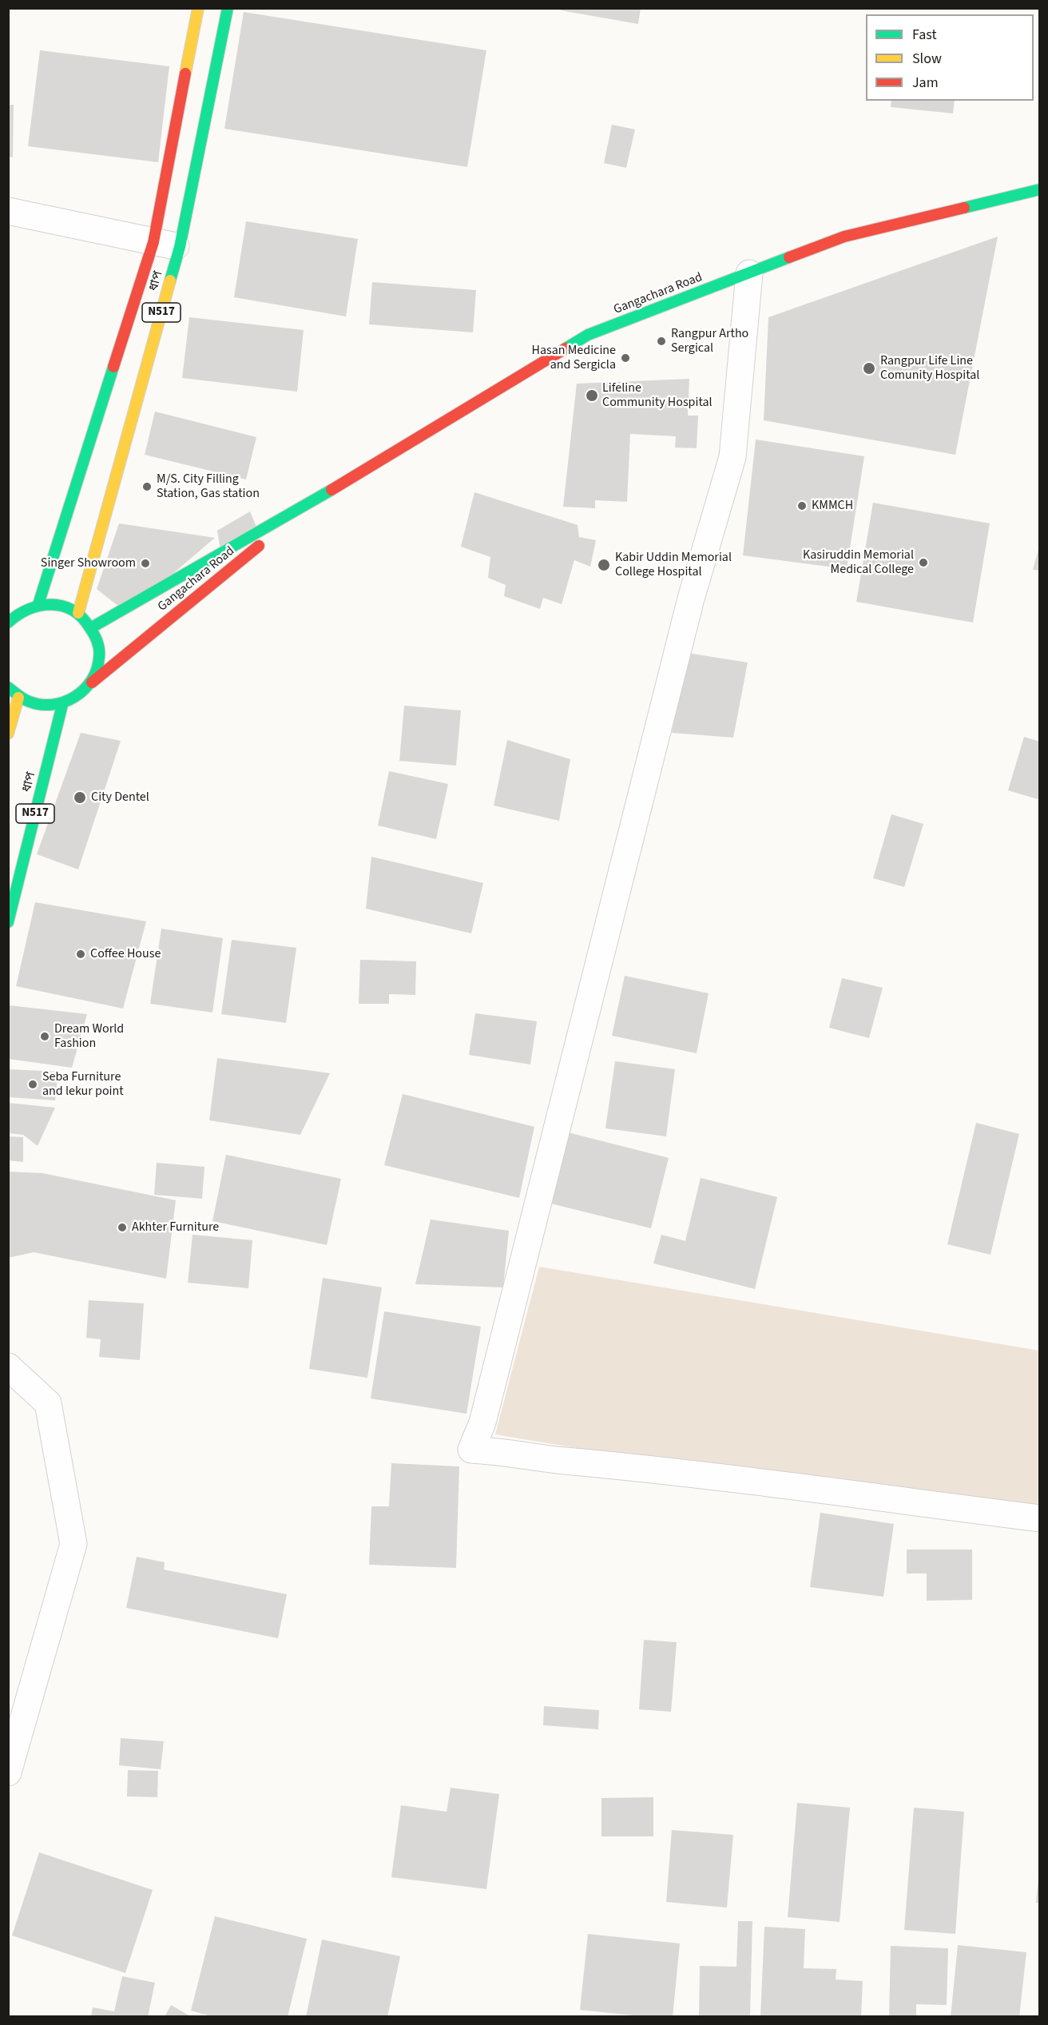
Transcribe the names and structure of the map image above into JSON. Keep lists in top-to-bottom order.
{
  "streets": {
    "main road": ["ধাপ", "Gangachara Road", "N517"]
  },
  "places": [
    "Rangpur Artho Sergical",
    "Hasan Medicine and Sergicla",
    "Rangpur Life Line Comunity Hospital",
    "Lifeline Community Hospital",
    "M/S. City Filling Station, Gas station",
    "KMMCH",
    "Kasiruddin Memorial Medical College",
    "Singer Showroom",
    "Kabir Uddin Memorial College Hospital",
    "City Dentel",
    "Coffee House",
    "Dream World Fashion",
    "Seba Furniture and lekur point",
    "Akhter Furniture"
  ],
  "legend": ["Fast", "Slow", "Jam"]
}
